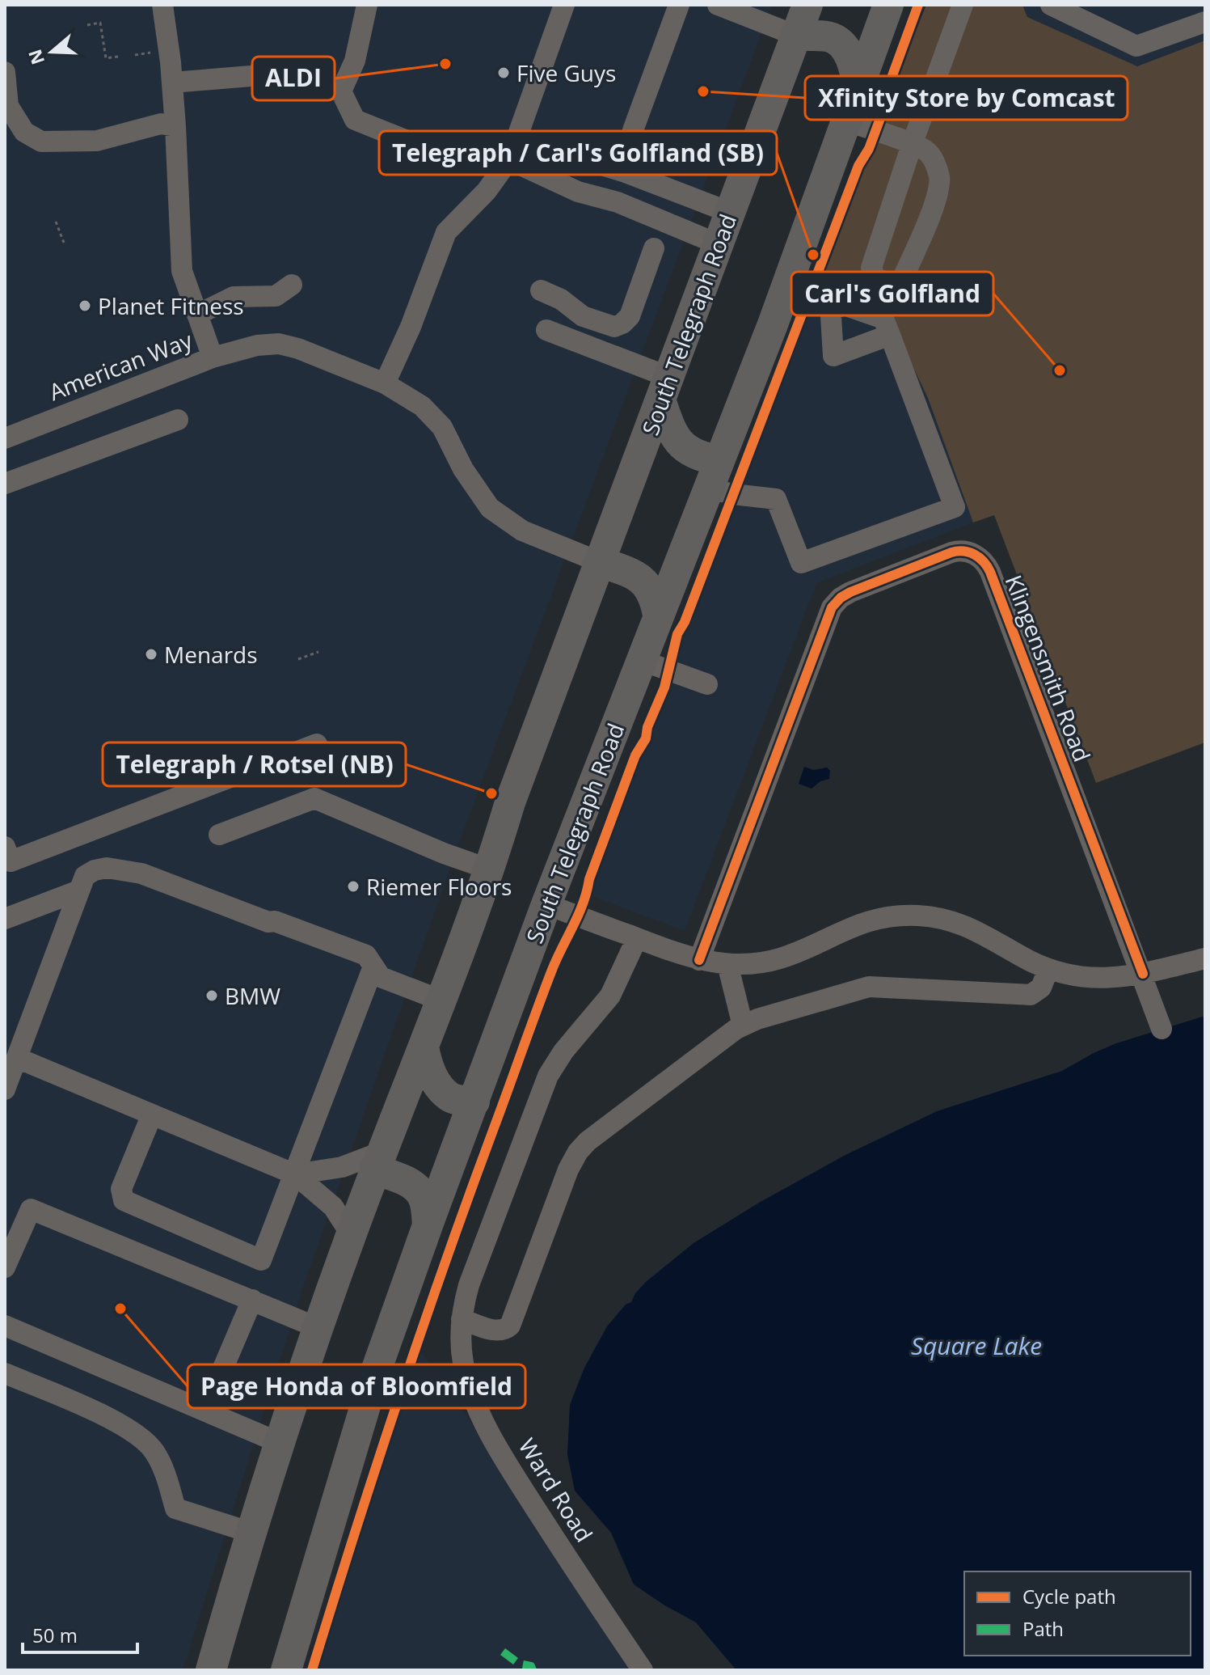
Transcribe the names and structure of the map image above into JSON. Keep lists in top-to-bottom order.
{
  "streets": {
    "highway": ["South Telegraph Road"],
    "street": ["American Way", "Klingensmith Road", "Ward Road"]
  },
  "crossings": [
    ["South Telegraph Road", "American Way"]
  ],
  "water": ["Square Lake"],
  "places": [
    "ALDI",
    "Five Guys",
    "Xfinity Store by Comcast",
    "Telegraph / Carl's Golfland (SB)",
    "Planet Fitness",
    "Carl's Golfland",
    "Menards",
    "Telegraph / Rotsel (NB)",
    "Riemer Floors",
    "BMW",
    "Page Honda of Bloomfield"
  ],
  "legend": ["Cycle path", "Path"],
  "scale_bar": "50 m",
  "north": "left"
}
